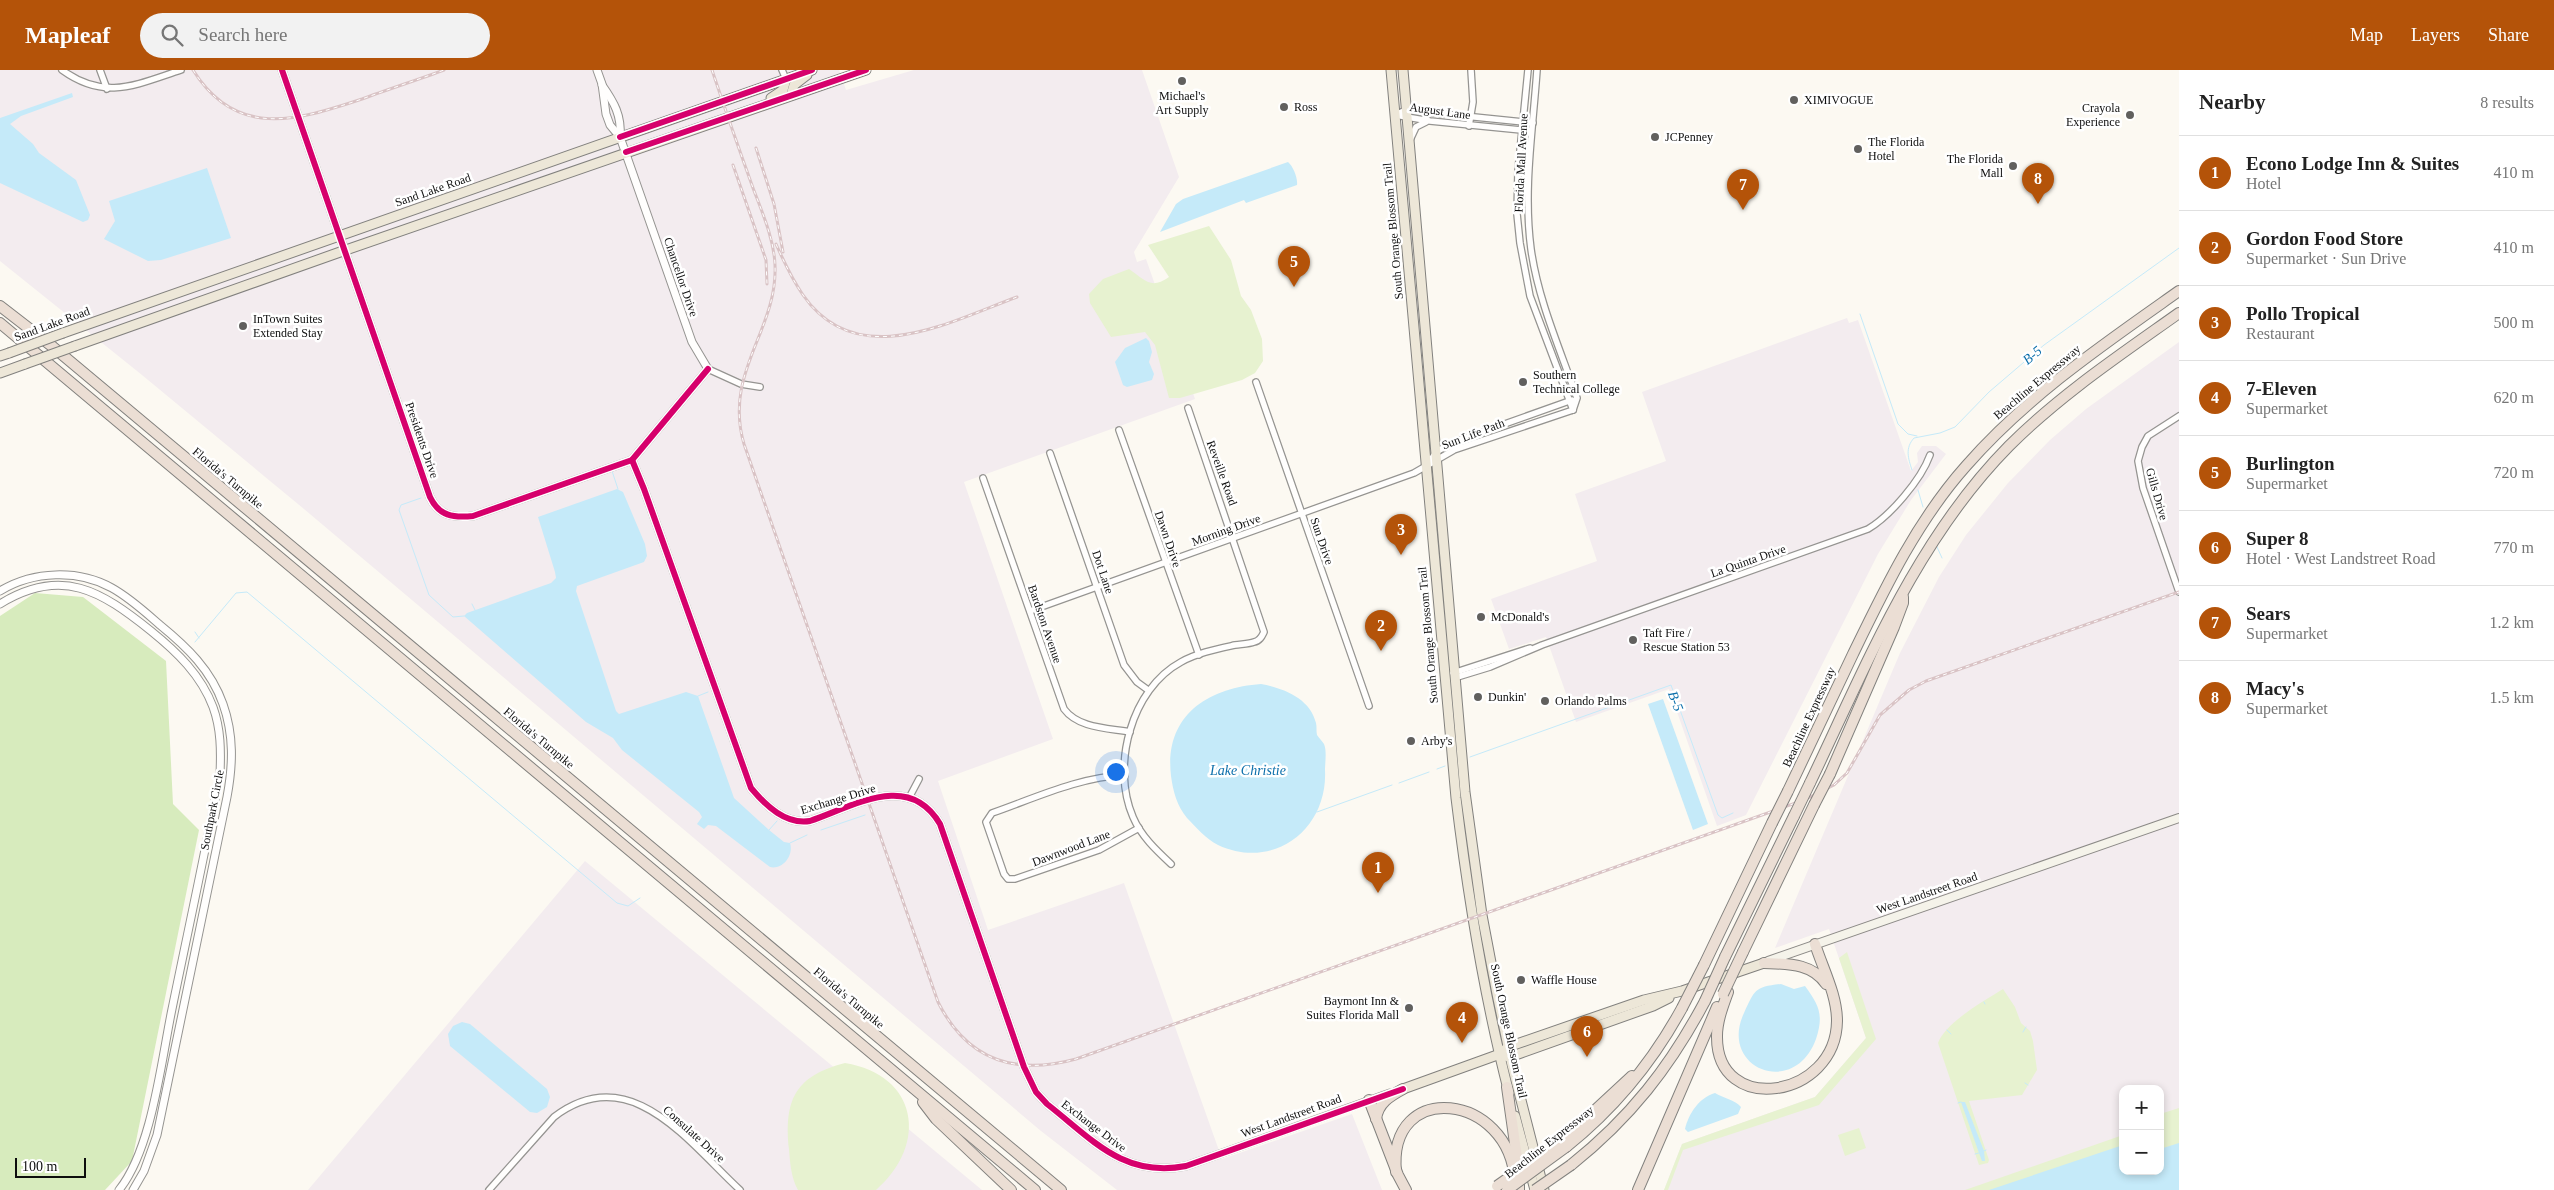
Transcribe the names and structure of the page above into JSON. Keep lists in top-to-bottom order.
{
  "streets": {
    "highway": ["Beachline Expressway", "Florida's Turnpike"],
    "main road": ["Sand Lake Road", "South Orange Blossom Trail", "West Landstreet Road"],
    "street": [
      "August Lane",
      "Florida Mall Avenue",
      "Chancellor Drive",
      "Sun Life Path",
      "Presidents Drive",
      "Reveille Road",
      "Gills Drive",
      "Morning Drive",
      "Dawn Drive",
      "Sun Drive",
      "La Quinta Drive",
      "Dot Lane",
      "Bardston Avenue",
      "Exchange Drive",
      "Southpark Circle",
      "Dawnwood Lane",
      "Consulate Drive"
    ]
  },
  "crossings": [
    ["August Lane", "Florida Mall Avenue"],
    ["August Lane", "South Orange Blossom Trail"],
    ["Florida Mall Avenue", "Sun Life Path"],
    ["Sand Lake Road", "Chancellor Drive"],
    ["Sand Lake Road", "Presidents Drive"],
    ["South Orange Blossom Trail", "Sun Life Path"],
    ["South Orange Blossom Trail", "Morning Drive"],
    ["South Orange Blossom Trail", "La Quinta Drive"],
    ["South Orange Blossom Trail", "West Landstreet Road"],
    ["Sun Life Path", "Morning Drive"],
    ["Presidents Drive", "Exchange Drive"],
    ["Reveille Road", "Morning Drive"],
    ["Reveille Road", "Dawn Drive"],
    ["Morning Drive", "Dawn Drive"],
    ["Morning Drive", "Sun Drive"],
    ["Morning Drive", "Dot Lane"],
    ["Morning Drive", "Bardston Avenue"],
    ["Exchange Drive", "West Landstreet Road"]
  ],
  "water": ["B-5", "Lake Christie"],
  "places": [
    "Michael's Art Supply",
    "XIMIVOGUE",
    "Ross",
    "Crayola Experience",
    "JCPenney",
    "The Florida Hotel",
    "The Florida Mall",
    "InTown Suites Extended Stay",
    "Southern Technical College",
    "McDonald's",
    "Taft Fire / Rescue Station 53",
    "Dunkin'",
    "Orlando Palms",
    "Arby's",
    "Waffle House",
    "Baymont Inn & Suites Florida Mall"
  ],
  "scale_bar": "100 m",
  "page": {
    "header": "Mapleaf",
    "search": "Search here",
    "nav": ["Map", "Layers", "Share"],
    "heading": ["Nearby", "8 results"],
    "list": [
      {
        "mark": "1",
        "name": "Econo Lodge Inn & Suites",
        "note": "Hotel",
        "value": "410 m"
      },
      {
        "mark": "2",
        "name": "Gordon Food Store",
        "note": "Supermarket · Sun Drive",
        "value": "410 m"
      },
      {
        "mark": "3",
        "name": "Pollo Tropical",
        "note": "Restaurant",
        "value": "500 m"
      },
      {
        "mark": "4",
        "name": "7-Eleven",
        "note": "Supermarket",
        "value": "620 m"
      },
      {
        "mark": "5",
        "name": "Burlington",
        "note": "Supermarket",
        "value": "720 m"
      },
      {
        "mark": "6",
        "name": "Super 8",
        "note": "Hotel · West Landstreet Road",
        "value": "770 m"
      },
      {
        "mark": "7",
        "name": "Sears",
        "note": "Supermarket",
        "value": "1.2 km"
      },
      {
        "mark": "8",
        "name": "Macy's",
        "note": "Supermarket",
        "value": "1.5 km"
      }
    ],
    "pins": [
      "8",
      "7",
      "5",
      "3",
      "2",
      "1",
      "4",
      "6"
    ],
    "map_buttons": ["+", "−"],
    "scale": "100 m"
  }
}
